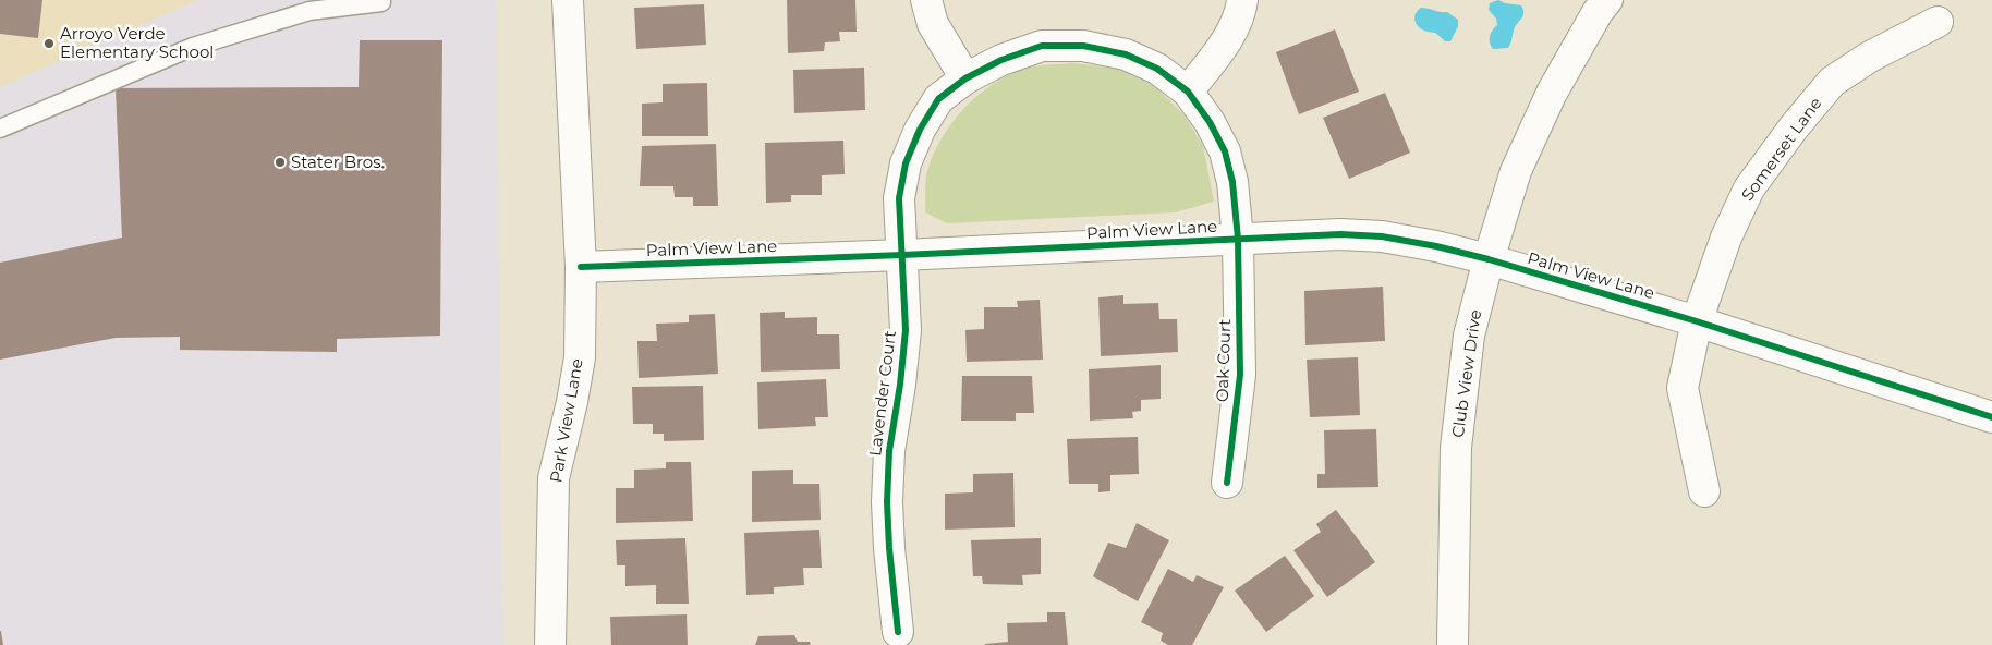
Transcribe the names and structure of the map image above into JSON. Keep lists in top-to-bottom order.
{
  "streets": {
    "street": [
      "Somerset Lane",
      "Palm View Lane",
      "Oak Court",
      "Club View Drive",
      "Lavender Court",
      "Park View Lane"
    ]
  },
  "crossings": [
    ["Somerset Lane", "Palm View Lane"],
    ["Palm View Lane", "Oak Court"],
    ["Palm View Lane", "Club View Drive"],
    ["Palm View Lane", "Lavender Court"],
    ["Palm View Lane", "Park View Lane"],
    ["Oak Court", "Lavender Court"]
  ],
  "places": ["Arroyo Verde Elementary School", "Stater Bros."]
}
